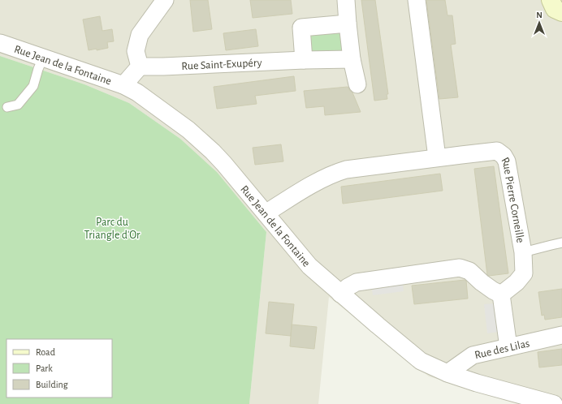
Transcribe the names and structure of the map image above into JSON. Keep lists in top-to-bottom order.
{
  "streets": {
    "street": [
      "Rue Saint-Exupéry",
      "Rue Jean de la Fontaine",
      "Rue Pierre Corneille",
      "Rue des Lilas"
    ]
  },
  "crossings": [
    ["Rue Jean de la Fontaine", "Rue Pierre Corneille"],
    ["Rue Jean de la Fontaine", "Rue des Lilas"]
  ],
  "parks": ["Parc du Triangle d'Or"],
  "legend": ["Road", "Park", "Building"],
  "north": "top"
}
